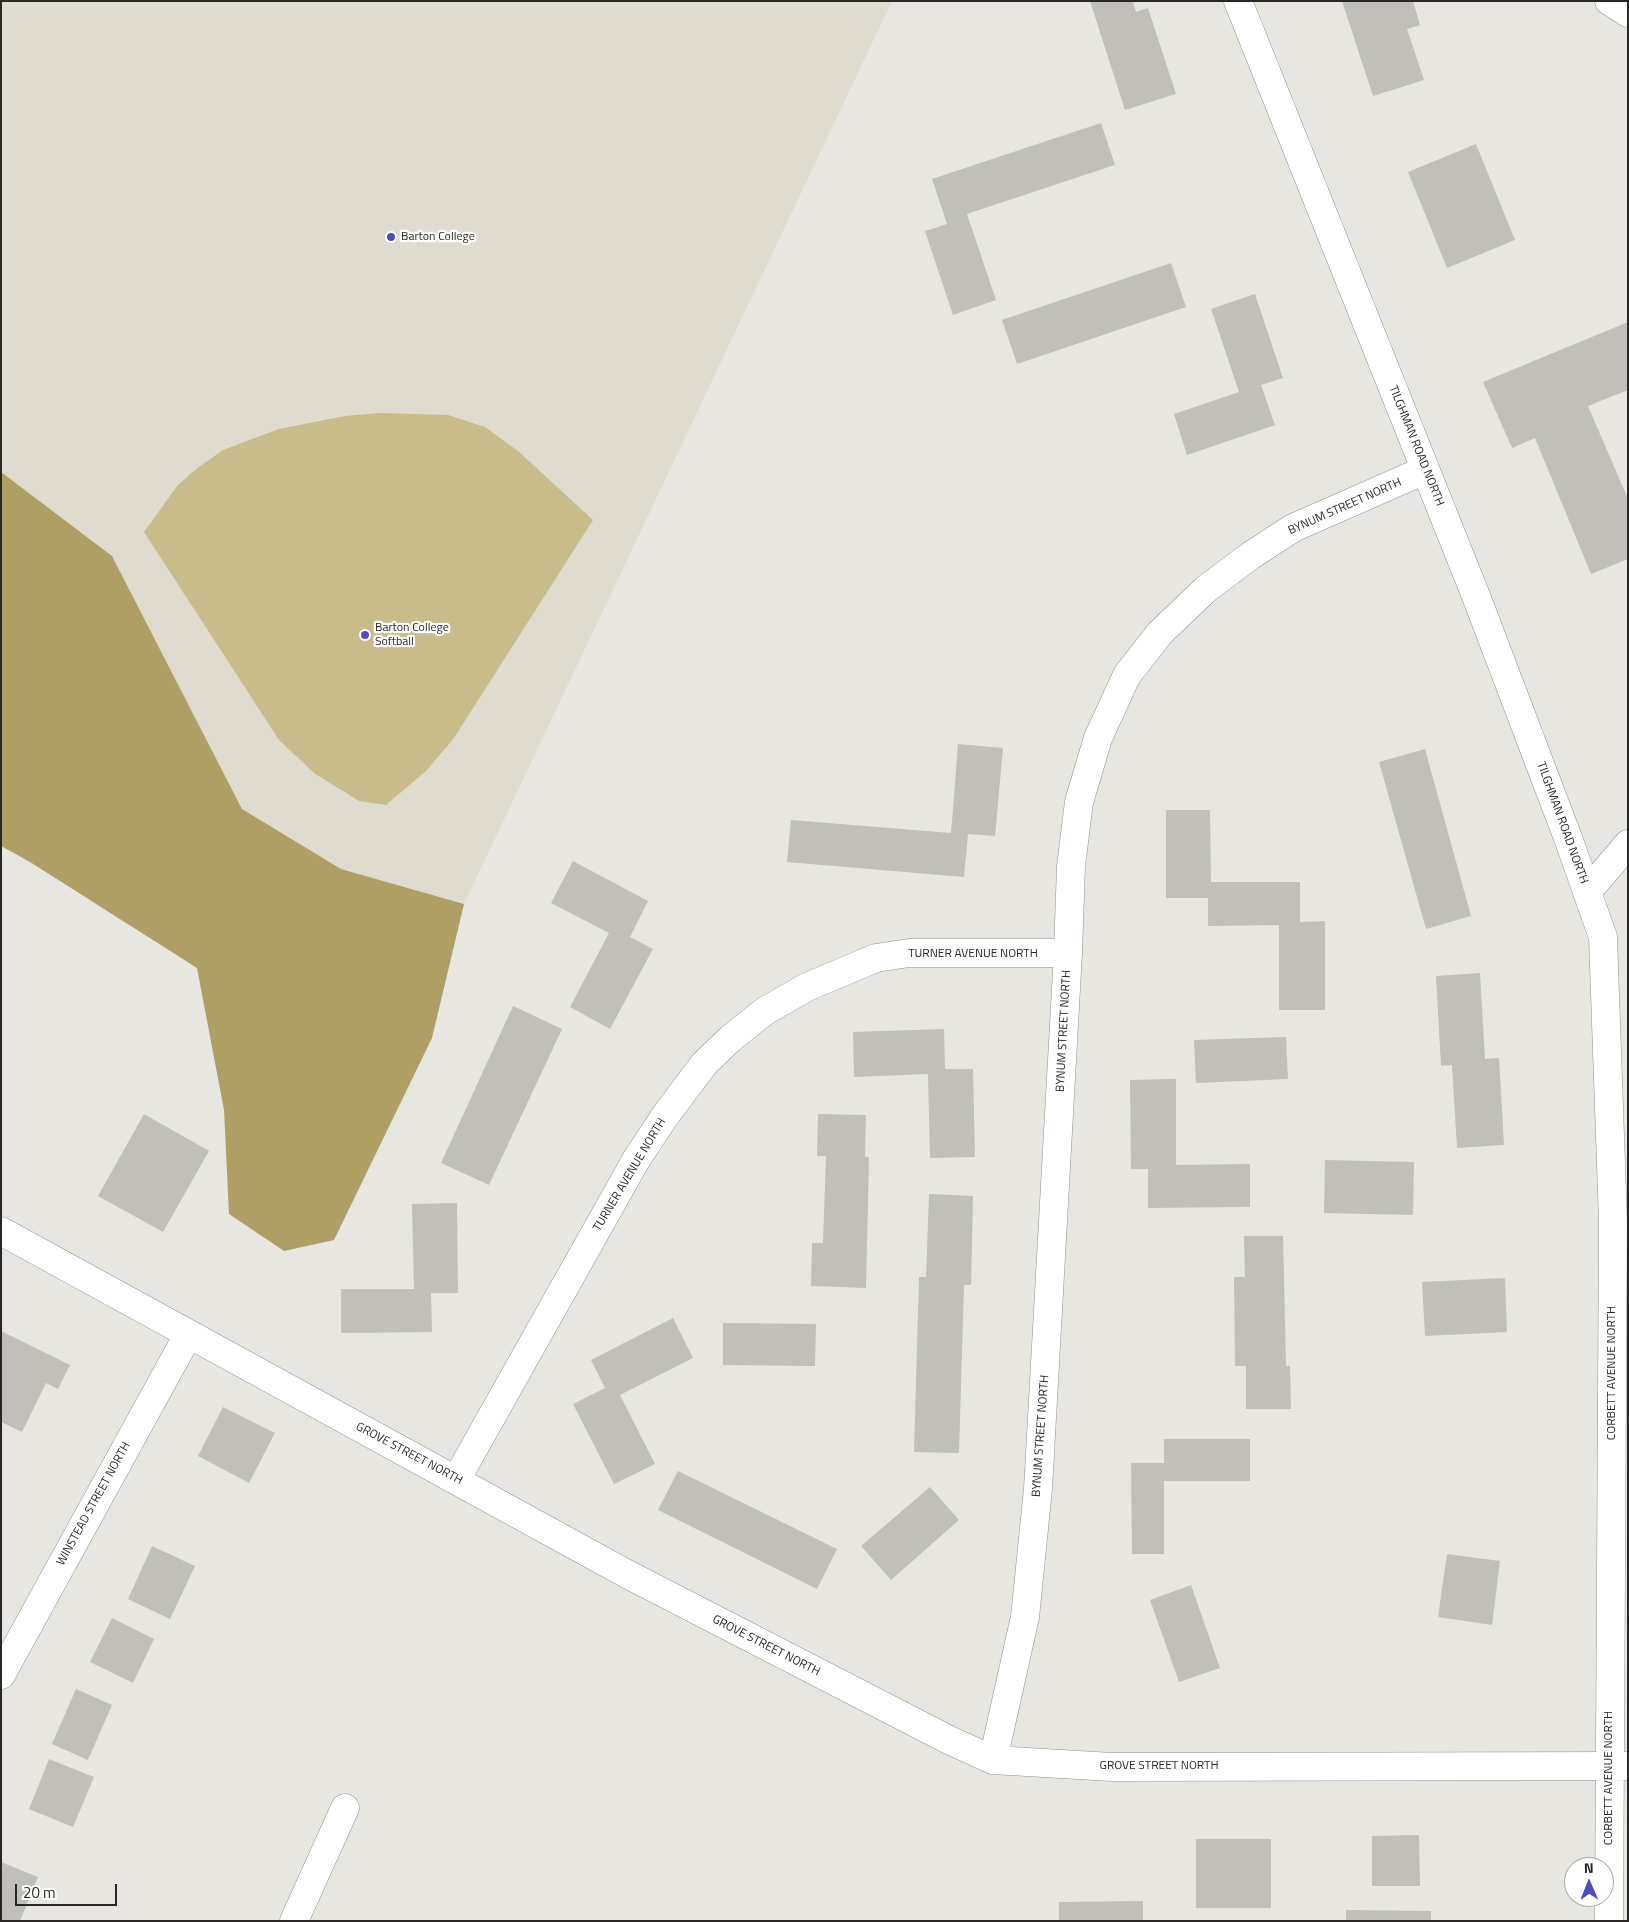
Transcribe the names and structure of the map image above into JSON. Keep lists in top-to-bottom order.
{
  "streets": {
    "street": [
      "TILGHMAN ROAD NORTH",
      "BYNUM STREET NORTH",
      "TURNER AVENUE NORTH",
      "CORBETT AVENUE NORTH",
      "GROVE STREET NORTH",
      "WINSTEAD STREET NORTH"
    ]
  },
  "crossings": [
    ["TILGHMAN ROAD NORTH", "BYNUM STREET NORTH"],
    ["TILGHMAN ROAD NORTH", "CORBETT AVENUE NORTH"],
    ["BYNUM STREET NORTH", "TURNER AVENUE NORTH"],
    ["BYNUM STREET NORTH", "GROVE STREET NORTH"],
    ["TURNER AVENUE NORTH", "GROVE STREET NORTH"],
    ["CORBETT AVENUE NORTH", "GROVE STREET NORTH"],
    ["GROVE STREET NORTH", "WINSTEAD STREET NORTH"]
  ],
  "places": ["Barton College", "Barton College Softball"],
  "scale_bar": "20 m",
  "north": "top"
}
